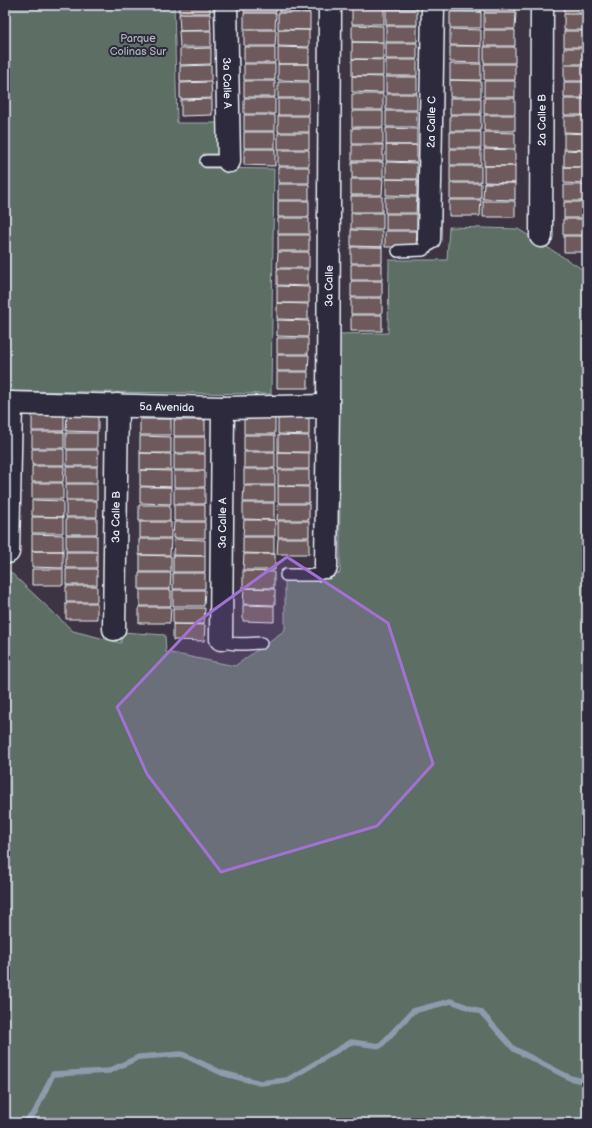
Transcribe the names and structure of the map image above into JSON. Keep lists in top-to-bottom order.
{
  "streets": {
    "street": [
      "3a Calle A",
      "2a Calle B",
      "2a Calle C",
      "3a Calle",
      "5a Avenida",
      "3a Calle B"
    ]
  },
  "crossings": [
    ["3a Calle A", "5a Avenida"],
    ["3a Calle", "5a Avenida"],
    ["5a Avenida", "3a Calle B"]
  ],
  "parks": ["Parque Colinas Sur"]
}
